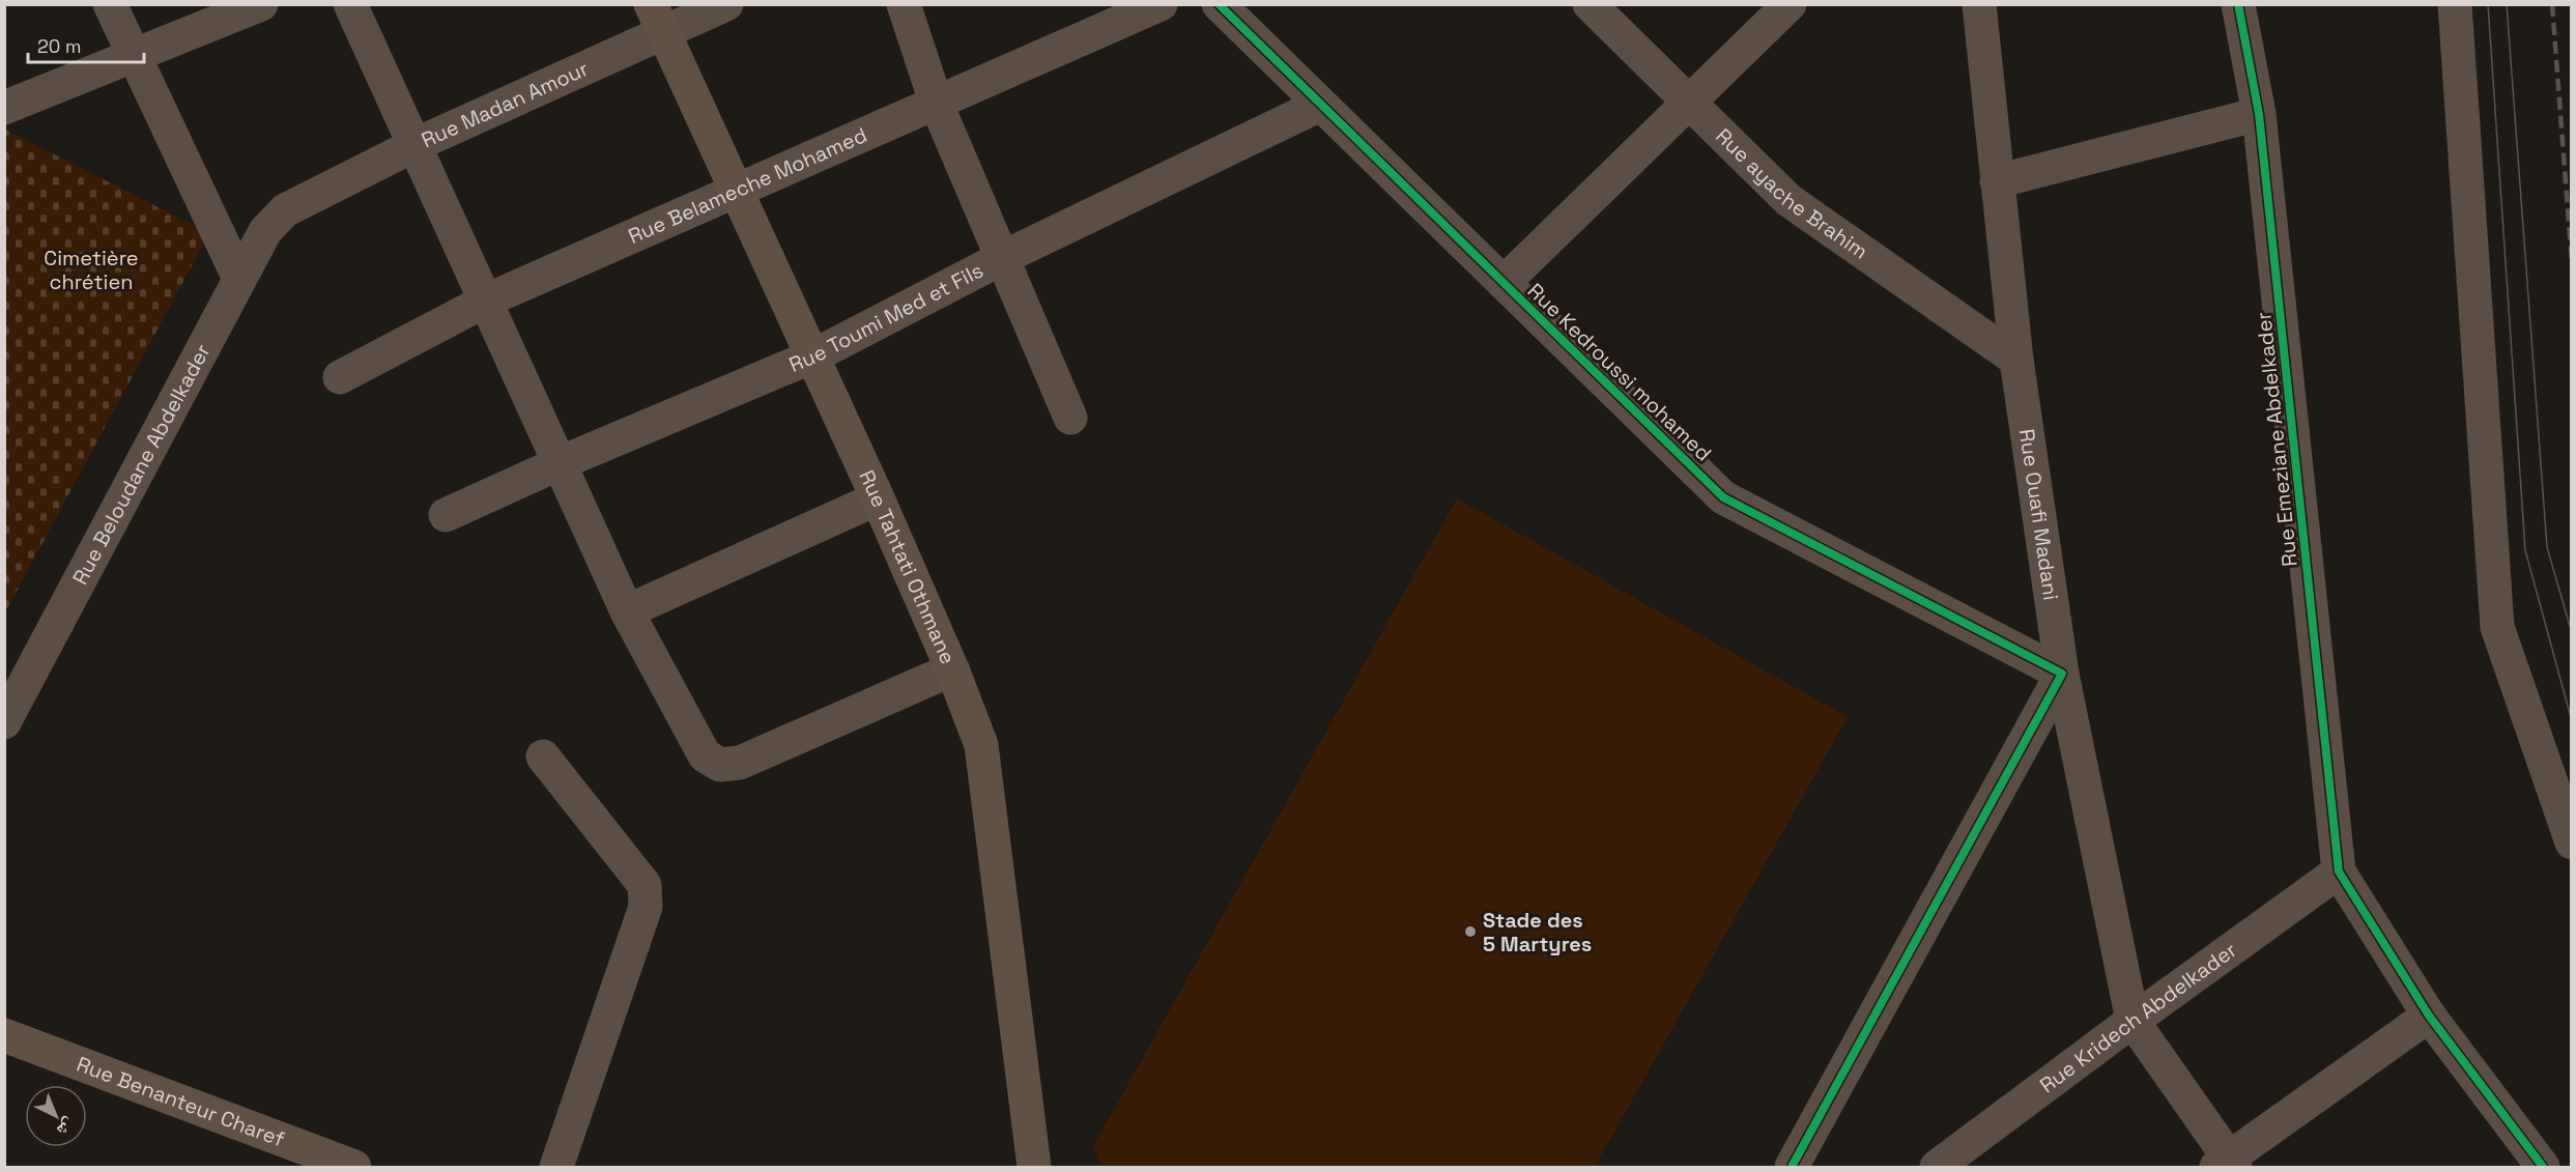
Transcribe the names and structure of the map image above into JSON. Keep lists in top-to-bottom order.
{
  "streets": {
    "main road": ["Rue Tahtati Othmane", "Rue Benanteur Charef"],
    "street": [
      "Rue Madan Amour",
      "Rue Belameche Mohamed",
      "Rue ayache Brahim",
      "Rue Toumi Med et Fils",
      "Rue Kedroussi mohamed",
      "Rue Emeziane Abdelkader",
      "Rue Beloudane Abdelkader",
      "Rue Ouafi Madani",
      "Rue Kridech Abdelkader"
    ]
  },
  "crossings": [
    ["Rue Madan Amour", "Rue Beloudane Abdelkader"],
    ["Rue Madan Amour", "Rue Tahtati Othmane"],
    ["Rue Belameche Mohamed", "Rue Tahtati Othmane"],
    ["Rue ayache Brahim", "Rue Ouafi Madani"],
    ["Rue Toumi Med et Fils", "Rue Kedroussi mohamed"],
    ["Rue Toumi Med et Fils", "Rue Tahtati Othmane"],
    ["Rue Kedroussi mohamed", "Rue Ouafi Madani"],
    ["Rue Emeziane Abdelkader", "Rue Kridech Abdelkader"],
    ["Rue Ouafi Madani", "Rue Kridech Abdelkader"]
  ],
  "parks": ["Cimetière chrétien"],
  "places": ["Stade des 5 Martyres"],
  "scale_bar": "20 m",
  "north": "bottom right"
}
